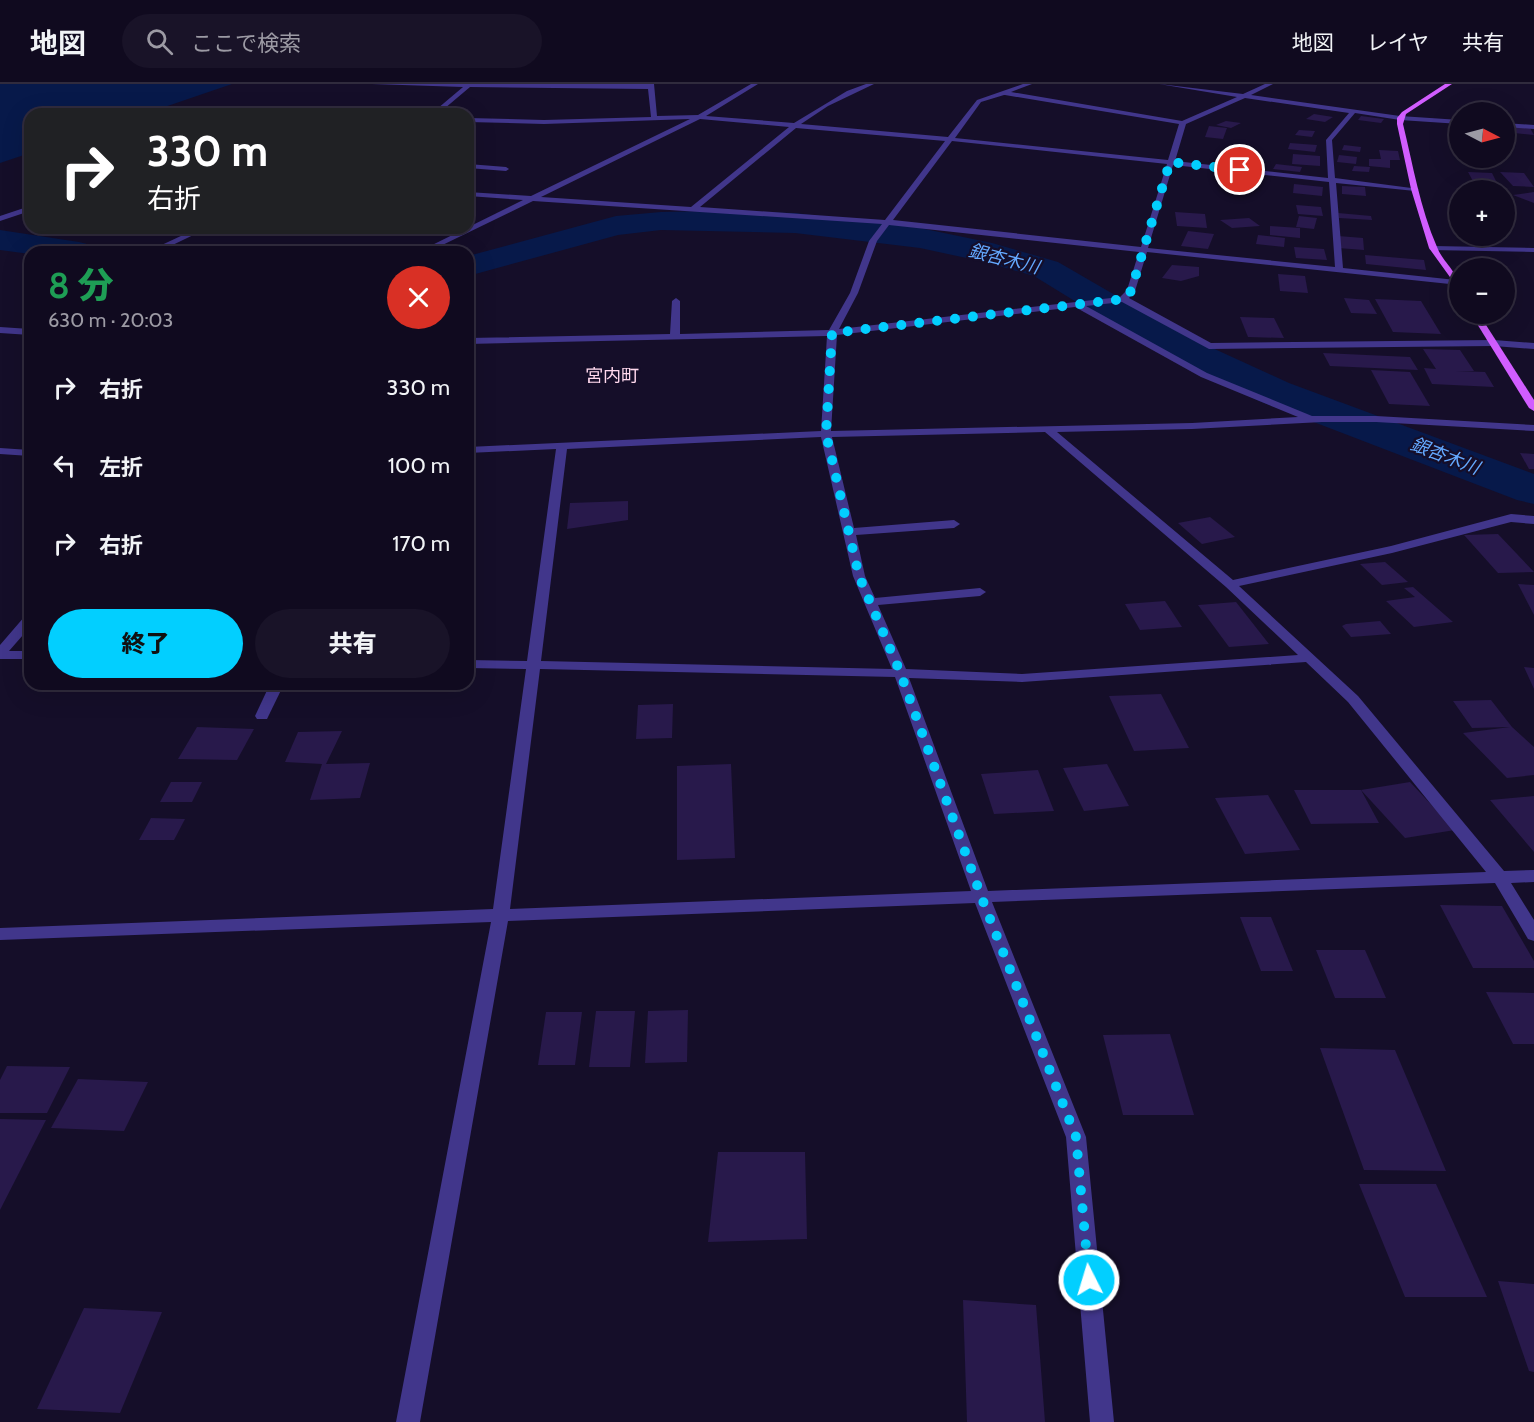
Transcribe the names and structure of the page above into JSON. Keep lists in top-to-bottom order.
{
  "districts": ["宮内町"],
  "water": ["銀杏木川"],
  "north": "right",
  "page": {
    "header": "地図",
    "search": "ここで検索",
    "nav": ["地図", "レイヤ", "共有"],
    "map_buttons": ["+", "−"],
    "turn": ["330 m", "右折"],
    "heading": ["8 分", "630 m · 20:03"],
    "list": [
      {
        "name": "右折",
        "value": "330 m"
      },
      {
        "name": "左折",
        "value": "100 m"
      },
      {
        "name": "右折",
        "value": "170 m"
      }
    ],
    "buttons": ["終了", "共有"]
  }
}
